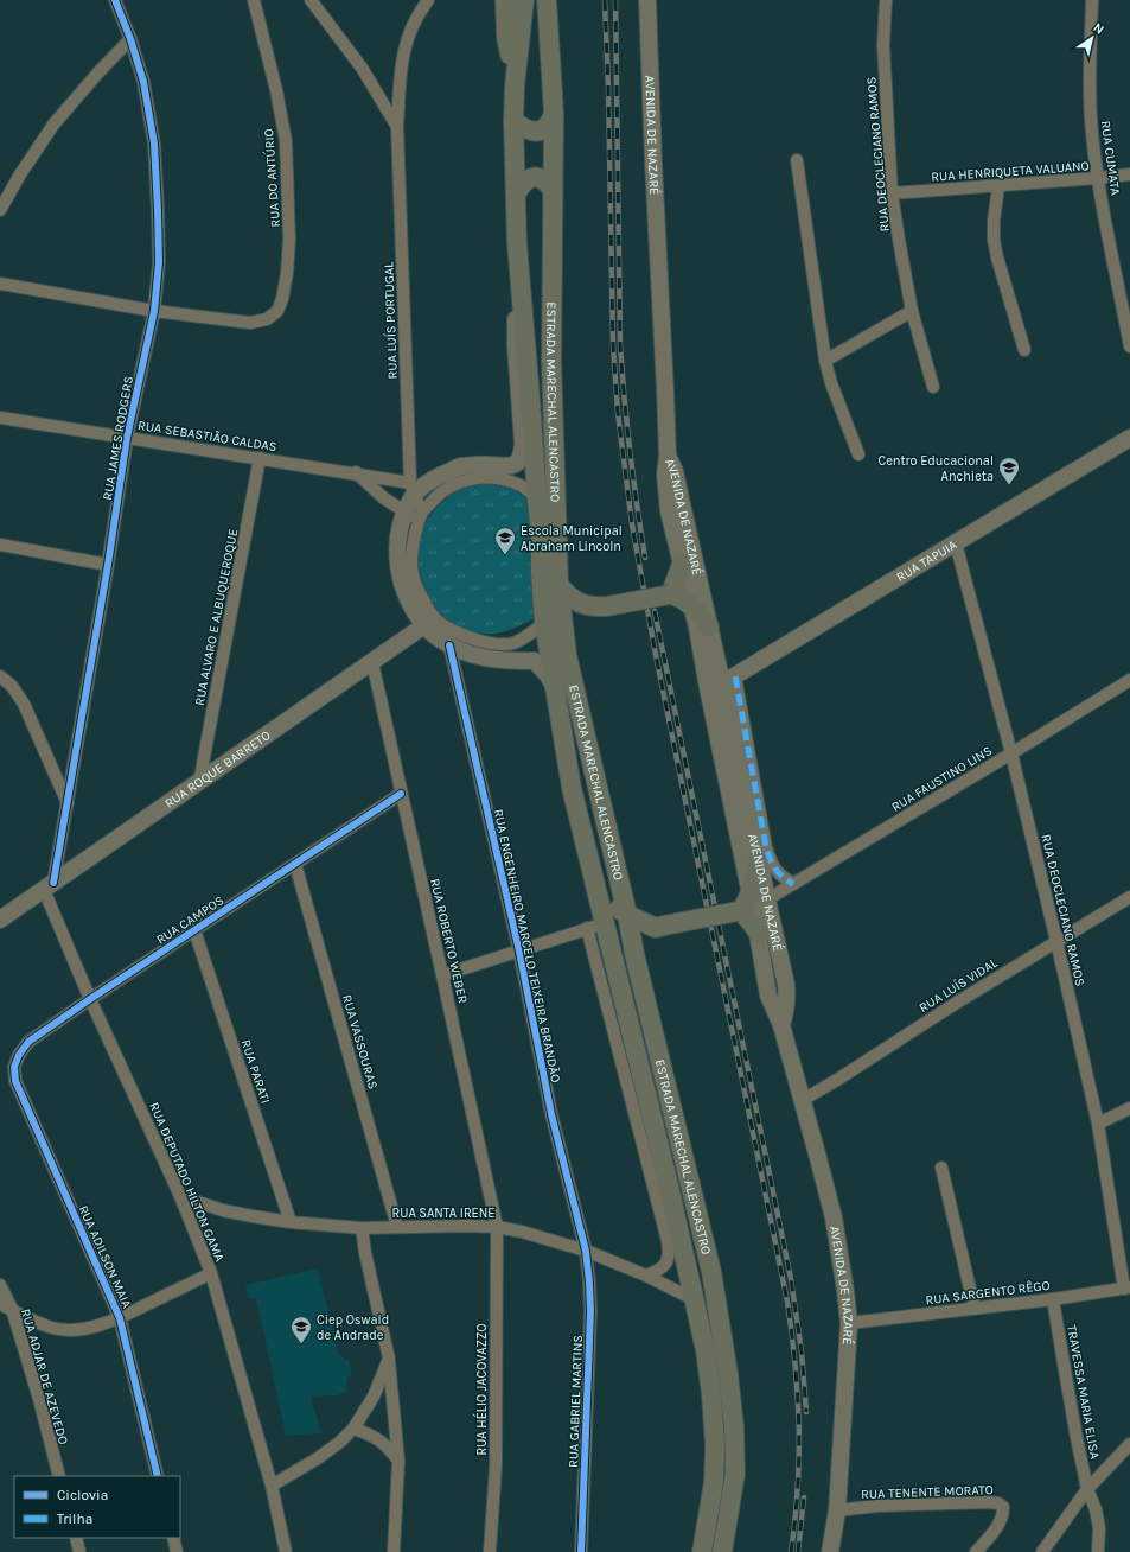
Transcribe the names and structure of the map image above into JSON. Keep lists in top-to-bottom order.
{
  "streets": {
    "main road": [
      "AVENIDA DE NAZARÉ",
      "ESTRADA MARECHAL ALENCASTRO",
      "RUA TAPUIA",
      "RUA ROQUE BARRETO"
    ],
    "street": [
      "RUA DEOCLECIANO RAMOS",
      "RUA CUMATA",
      "RUA HENRIQUETA VALUANO",
      "RUA DO ANTÚRIO",
      "RUA LUÍS PORTUGAL",
      "RUA SEBASTIÃO CALDAS",
      "RUA JAMES RODGERS",
      "RUA ALVARO E ALBUQUEROQUE",
      "RUA FAUSTINO LINS",
      "RUA CAMPOS",
      "RUA ROBERTO WEBER",
      "RUA ENGENHEIRO MARCELO TEIXEIRA BRANDÃO",
      "RUA LUÍS VIDAL",
      "RUA VASSOURAS",
      "RUA PARATI",
      "RUA DEPUTADO HILTON GAMA",
      "RUA SANTA IRENE",
      "RUA ADILSON MAIA",
      "RUA SARGENTO RÊGO",
      "RUA ADJAR DE AZEVEDO",
      "RUA HÉLIO JACOVAZZO",
      "TRAVESSA MARIA ELISA",
      "RUA GABRIEL MARTINS",
      "RUA TENENTE MORATO"
    ]
  },
  "crossings": [
    ["AVENIDA DE NAZARÉ", "RUA TAPUIA"],
    ["AVENIDA DE NAZARÉ", "RUA FAUSTINO LINS"],
    ["AVENIDA DE NAZARÉ", "RUA LUÍS VIDAL"],
    ["AVENIDA DE NAZARÉ", "RUA SARGENTO RÊGO"],
    ["AVENIDA DE NAZARÉ", "RUA TENENTE MORATO"],
    ["RUA DEOCLECIANO RAMOS", "RUA HENRIQUETA VALUANO"],
    ["RUA DEOCLECIANO RAMOS", "RUA TAPUIA"],
    ["RUA DEOCLECIANO RAMOS", "RUA FAUSTINO LINS"],
    ["RUA DEOCLECIANO RAMOS", "RUA LUÍS VIDAL"],
    ["RUA DEOCLECIANO RAMOS", "RUA SARGENTO RÊGO"],
    ["RUA CUMATA", "RUA HENRIQUETA VALUANO"],
    ["RUA DO ANTÚRIO", "RUA JAMES RODGERS"],
    ["RUA LUÍS PORTUGAL", "ESTRADA MARECHAL ALENCASTRO"],
    ["RUA LUÍS PORTUGAL", "RUA SEBASTIÃO CALDAS"],
    ["ESTRADA MARECHAL ALENCASTRO", "RUA SEBASTIÃO CALDAS"],
    ["ESTRADA MARECHAL ALENCASTRO", "RUA ROQUE BARRETO"],
    ["ESTRADA MARECHAL ALENCASTRO", "RUA SANTA IRENE"],
    ["RUA SEBASTIÃO CALDAS", "RUA JAMES RODGERS"],
    ["RUA SEBASTIÃO CALDAS", "RUA ALVARO E ALBUQUEROQUE"],
    ["RUA JAMES RODGERS", "RUA ROQUE BARRETO"],
    ["RUA JAMES RODGERS", "RUA DEPUTADO HILTON GAMA"],
    ["RUA ALVARO E ALBUQUEROQUE", "RUA ROQUE BARRETO"],
    ["RUA ROQUE BARRETO", "RUA ROBERTO WEBER"],
    ["RUA ROQUE BARRETO", "RUA DEPUTADO HILTON GAMA"],
    ["RUA CAMPOS", "RUA ROBERTO WEBER"],
    ["RUA CAMPOS", "RUA VASSOURAS"],
    ["RUA CAMPOS", "RUA PARATI"],
    ["RUA CAMPOS", "RUA DEPUTADO HILTON GAMA"],
    ["RUA CAMPOS", "RUA ADILSON MAIA"],
    ["RUA ROBERTO WEBER", "RUA SANTA IRENE"],
    ["RUA ROBERTO WEBER", "RUA HÉLIO JACOVAZZO"],
    ["RUA ENGENHEIRO MARCELO TEIXEIRA BRANDÃO", "RUA SANTA IRENE"],
    ["RUA ENGENHEIRO MARCELO TEIXEIRA BRANDÃO", "RUA GABRIEL MARTINS"],
    ["RUA VASSOURAS", "RUA SANTA IRENE"],
    ["RUA PARATI", "RUA SANTA IRENE"],
    ["RUA DEPUTADO HILTON GAMA", "RUA SANTA IRENE"],
    ["RUA SANTA IRENE", "RUA HÉLIO JACOVAZZO"],
    ["RUA SANTA IRENE", "RUA GABRIEL MARTINS"],
    ["RUA SARGENTO RÊGO", "TRAVESSA MARIA ELISA"]
  ],
  "places": {
    "school or university": ["Centro Educacional Anchieta", "Escola Municipal Abraham Lincoln", "Ciep Oswald de Andrade"]
  },
  "legend": ["Ciclovia", "Trilha"],
  "north": "top right"
}
